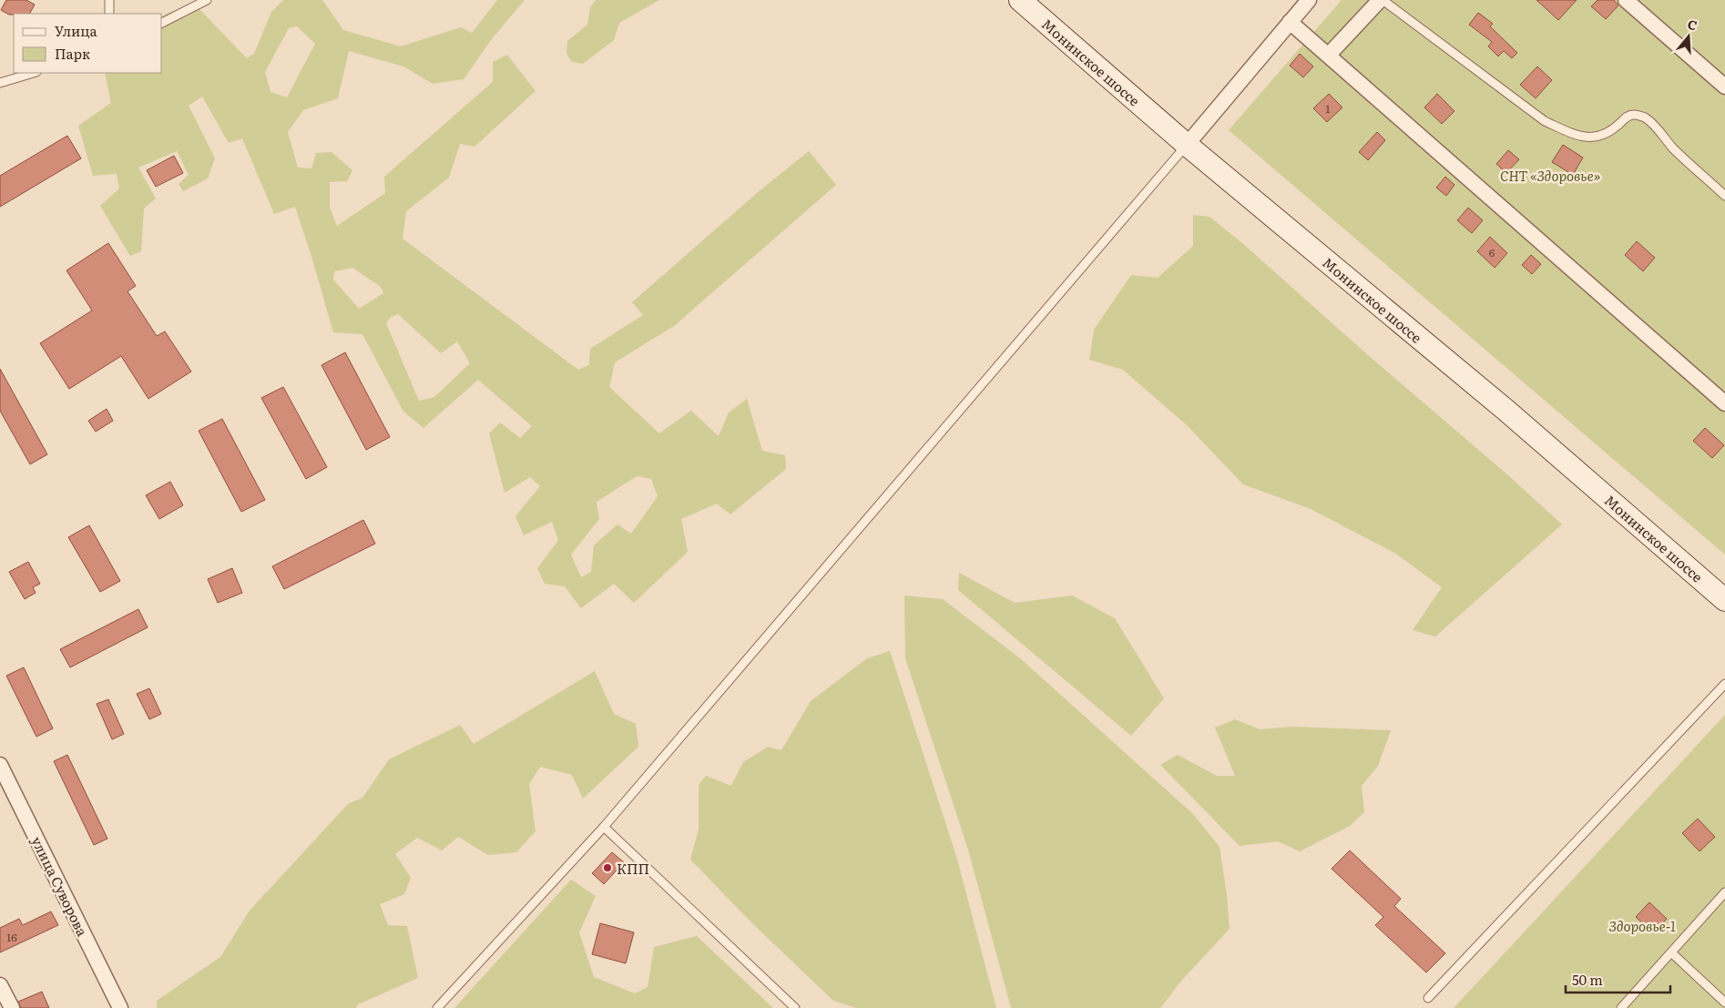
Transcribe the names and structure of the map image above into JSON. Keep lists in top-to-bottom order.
{
  "streets": {
    "main road": ["Монинское шоссе"],
    "street": ["улица Суворова"]
  },
  "parks": ["СНТ «Здоровье»", "Здоровье-1"],
  "places": ["КПП"],
  "house_numbers": ["1", "6", "16"],
  "legend": ["Улица", "Парк"],
  "scale_bar": "50 m",
  "north": "top"
}
